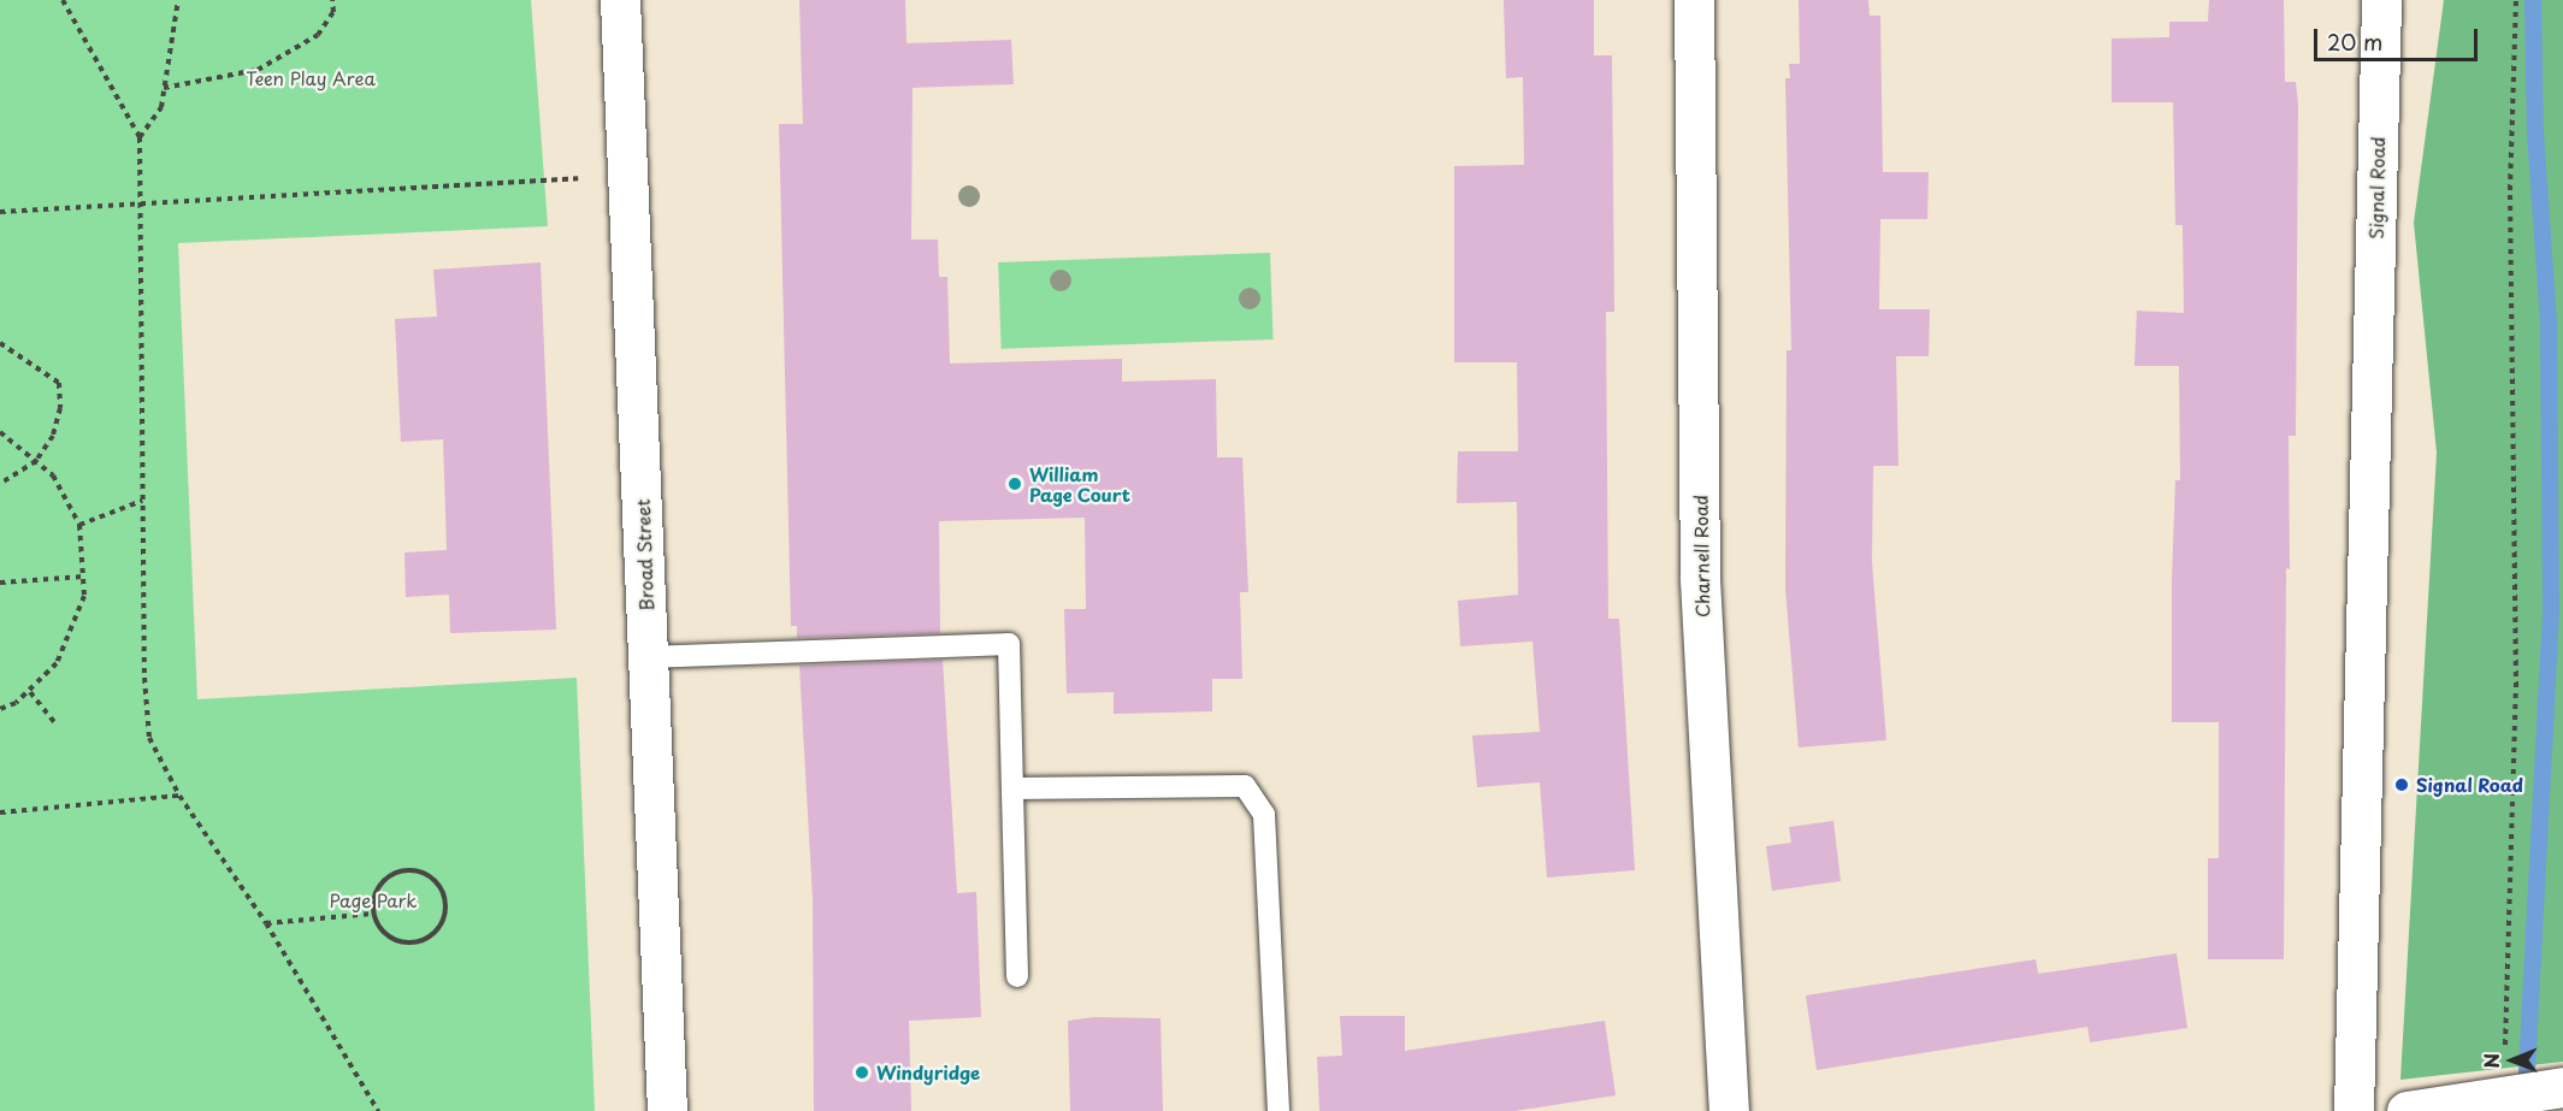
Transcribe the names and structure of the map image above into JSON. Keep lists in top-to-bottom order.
{
  "streets": {
    "street": ["Signal Road", "Broad Street", "Charnell Road"]
  },
  "parks": ["Teen Play Area", "Page Park"],
  "places": ["William Page Court", "Signal Road", "Windyridge"],
  "scale_bar": "20 m",
  "north": "left"
}
